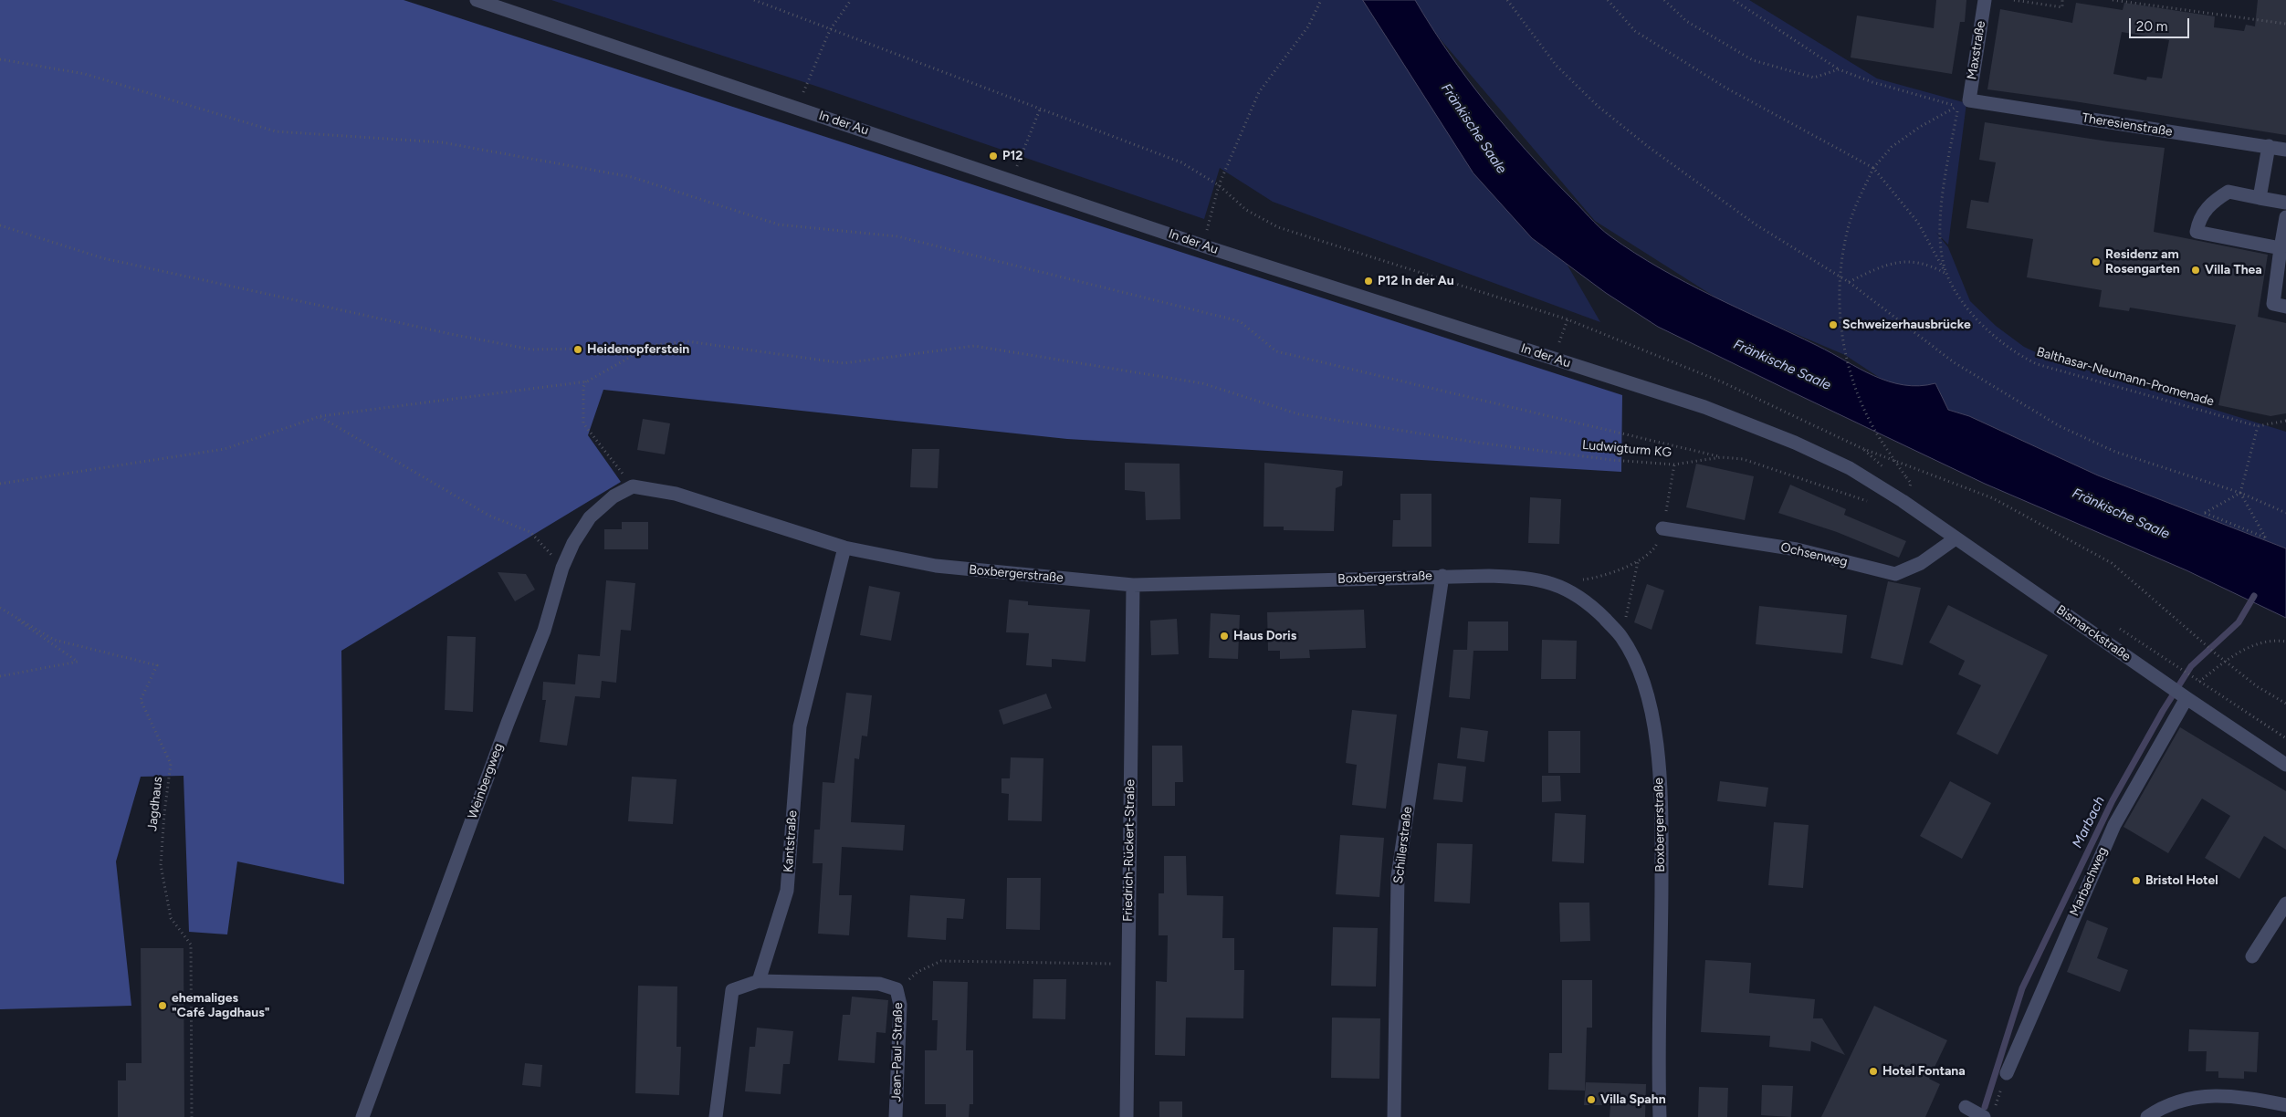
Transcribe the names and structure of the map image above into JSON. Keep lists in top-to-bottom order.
{
  "streets": {
    "street": [
      "Maxstraße",
      "In der Au",
      "Theresienstraße",
      "Ochsenweg",
      "Boxbergerstraße",
      "Bismarckstraße",
      "Weinbergweg",
      "Kantstraße",
      "Schillerstraße",
      "Friedrich-Rückert-Straße",
      "Marbachweg",
      "Jean-Paul-Straße"
    ],
    "path": ["Balthasar-Neumann-Promenade", "Ludwigturm KG", "Jagdhaus"]
  },
  "crossings": [
    ["Maxstraße", "Theresienstraße"],
    ["Maxstraße", "Balthasar-Neumann-Promenade"],
    ["In der Au", "Bismarckstraße"],
    ["Theresienstraße", "Balthasar-Neumann-Promenade"],
    ["Ochsenweg", "Bismarckstraße"],
    ["Boxbergerstraße", "Weinbergweg"],
    ["Boxbergerstraße", "Kantstraße"],
    ["Boxbergerstraße", "Schillerstraße"],
    ["Boxbergerstraße", "Friedrich-Rückert-Straße"],
    ["Bismarckstraße", "Marbachweg"],
    ["Kantstraße", "Jean-Paul-Straße"]
  ],
  "water": ["Fränkische Saale", "Marbach"],
  "places": [
    "P12",
    "Residenz am Rosengarten",
    "Villa Thea",
    "P12 In der Au",
    "Schweizerhausbrücke",
    "Heidenopferstein",
    "Haus Doris",
    "Bristol Hotel",
    "ehemaliges \"Café Jagdhaus\"",
    "Hotel Fontana",
    "Villa Spahn"
  ],
  "scale_bar": "20 m"
}
